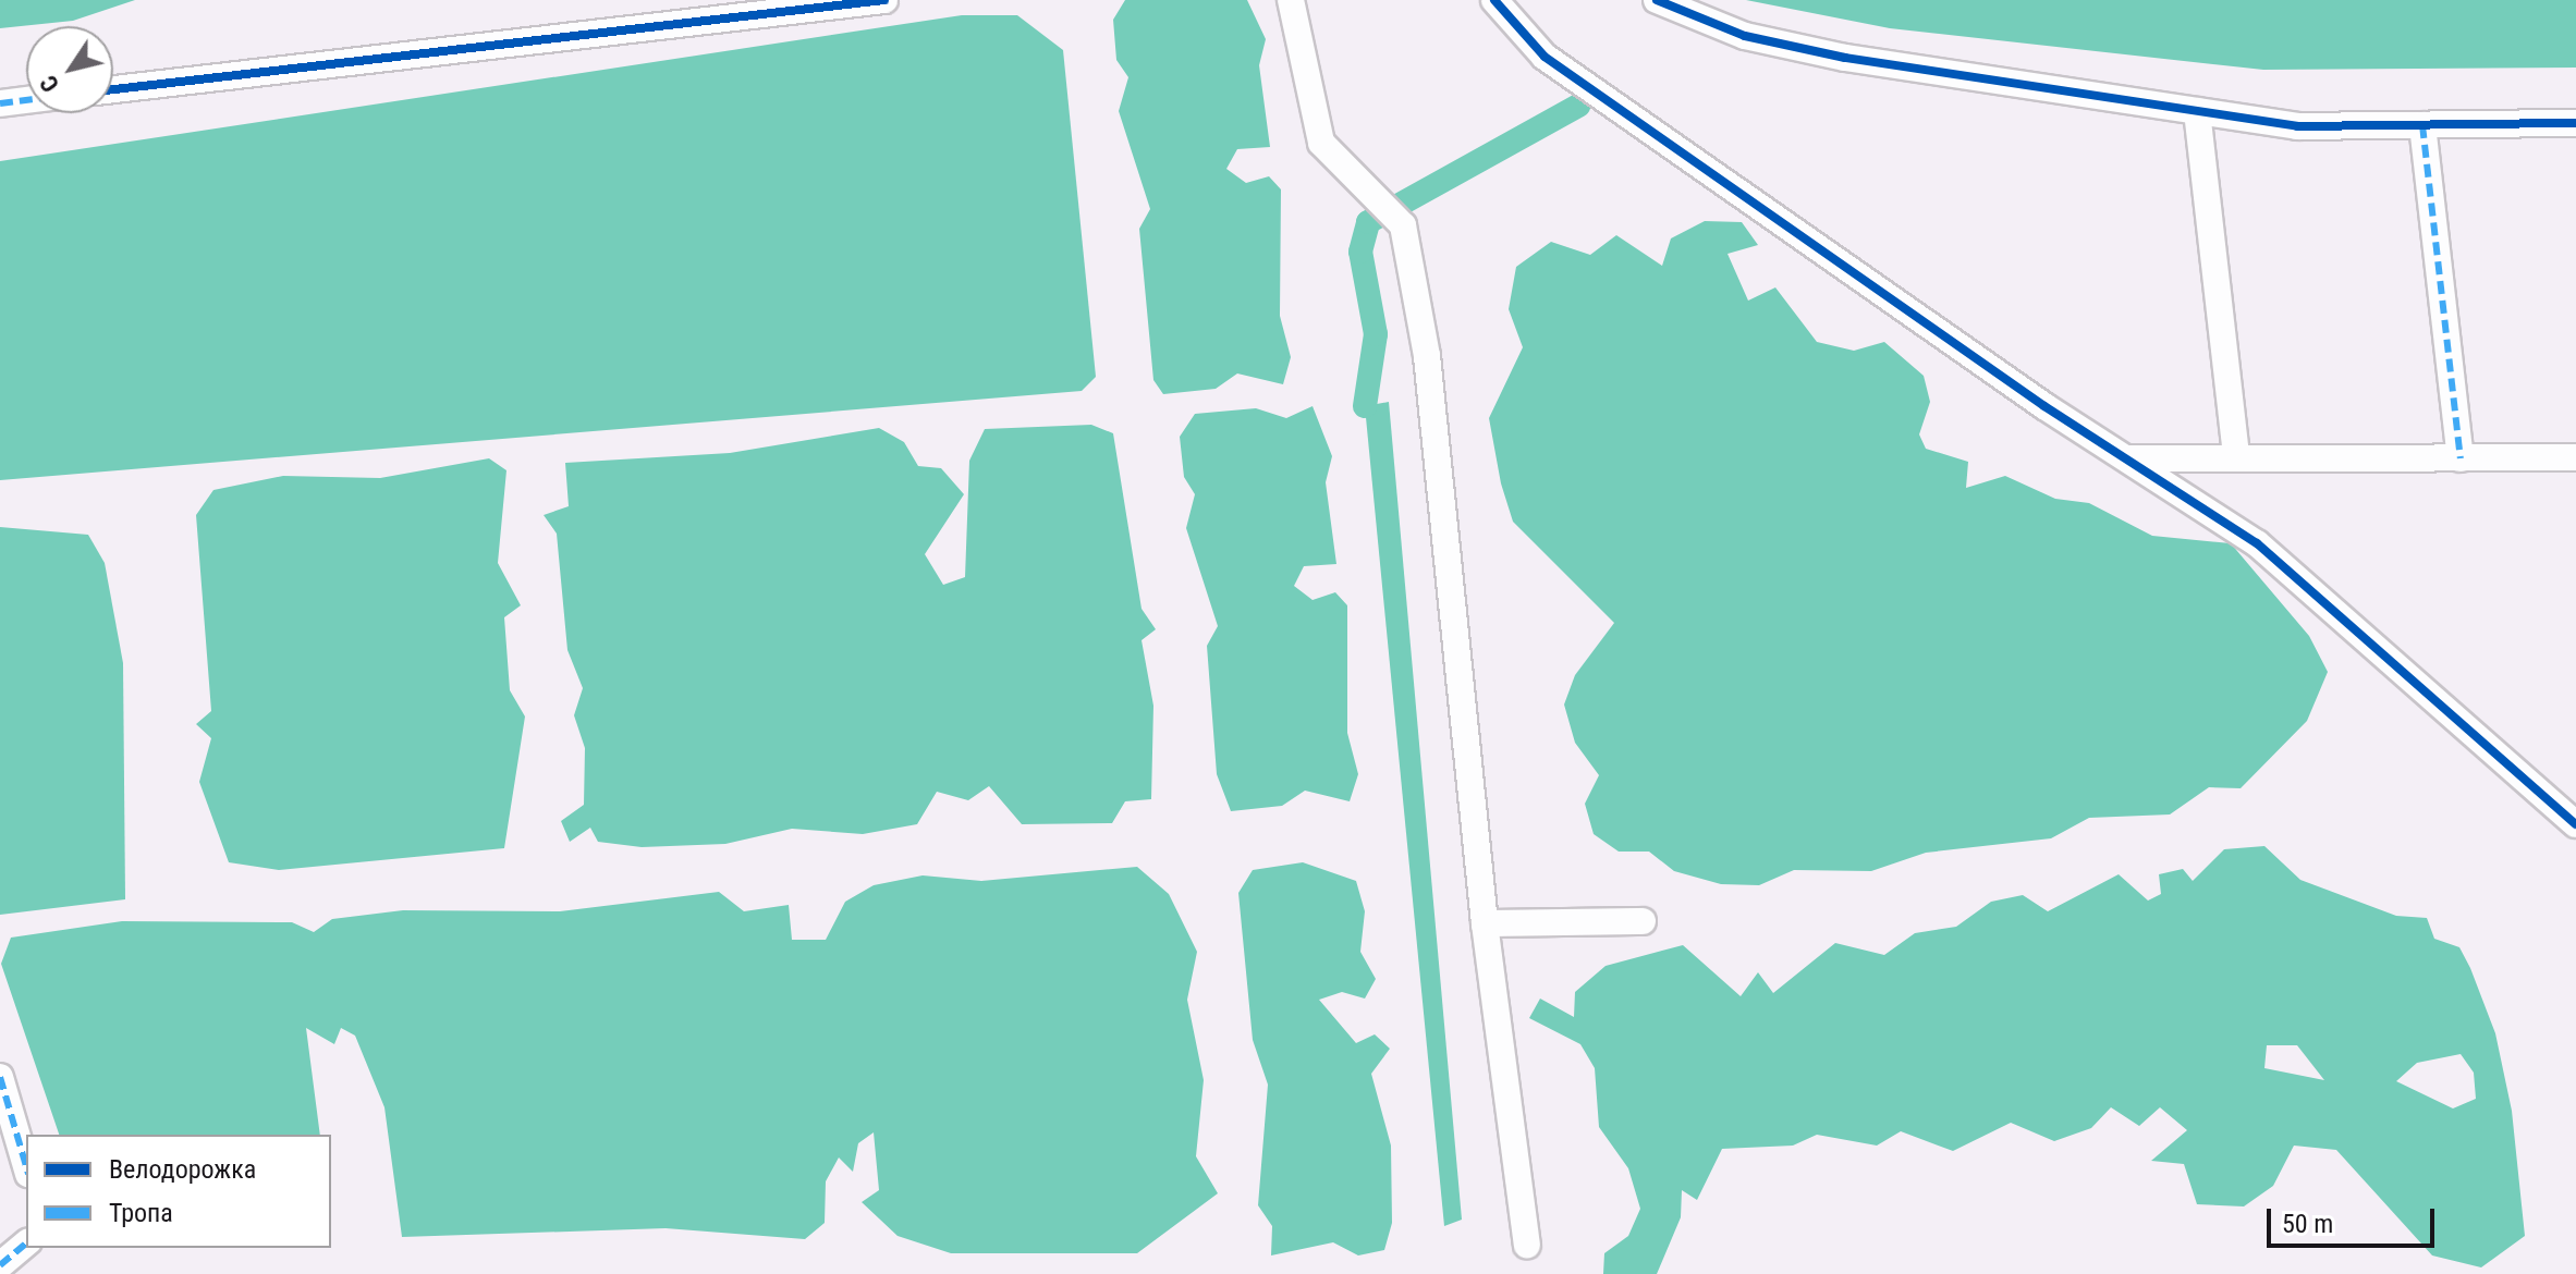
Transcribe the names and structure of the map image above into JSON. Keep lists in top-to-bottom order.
{
  "legend": ["Велодорожка", "Тропа"],
  "scale_bar": "50 m",
  "north": "bottom left"
}
